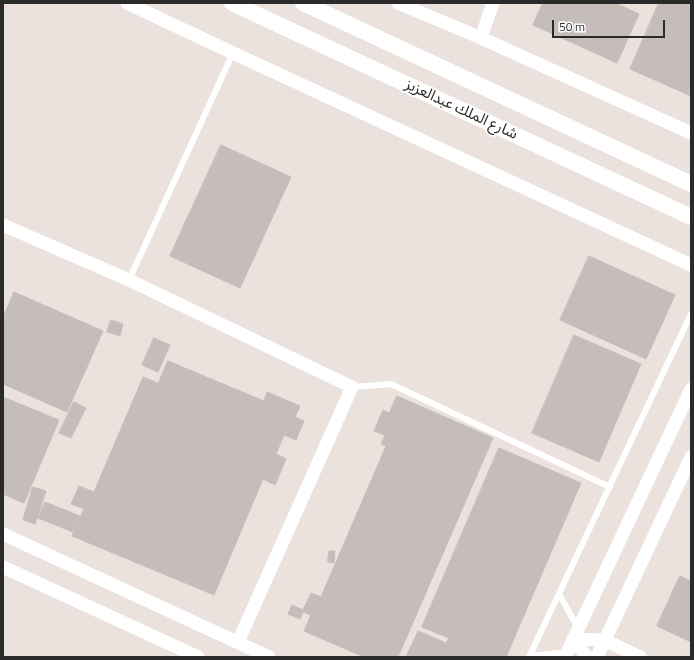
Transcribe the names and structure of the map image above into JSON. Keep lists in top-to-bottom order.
{
  "streets": {
    "street": ["شارع الملك عبدالعزيز"]
  },
  "scale_bar": "50 m"
}
